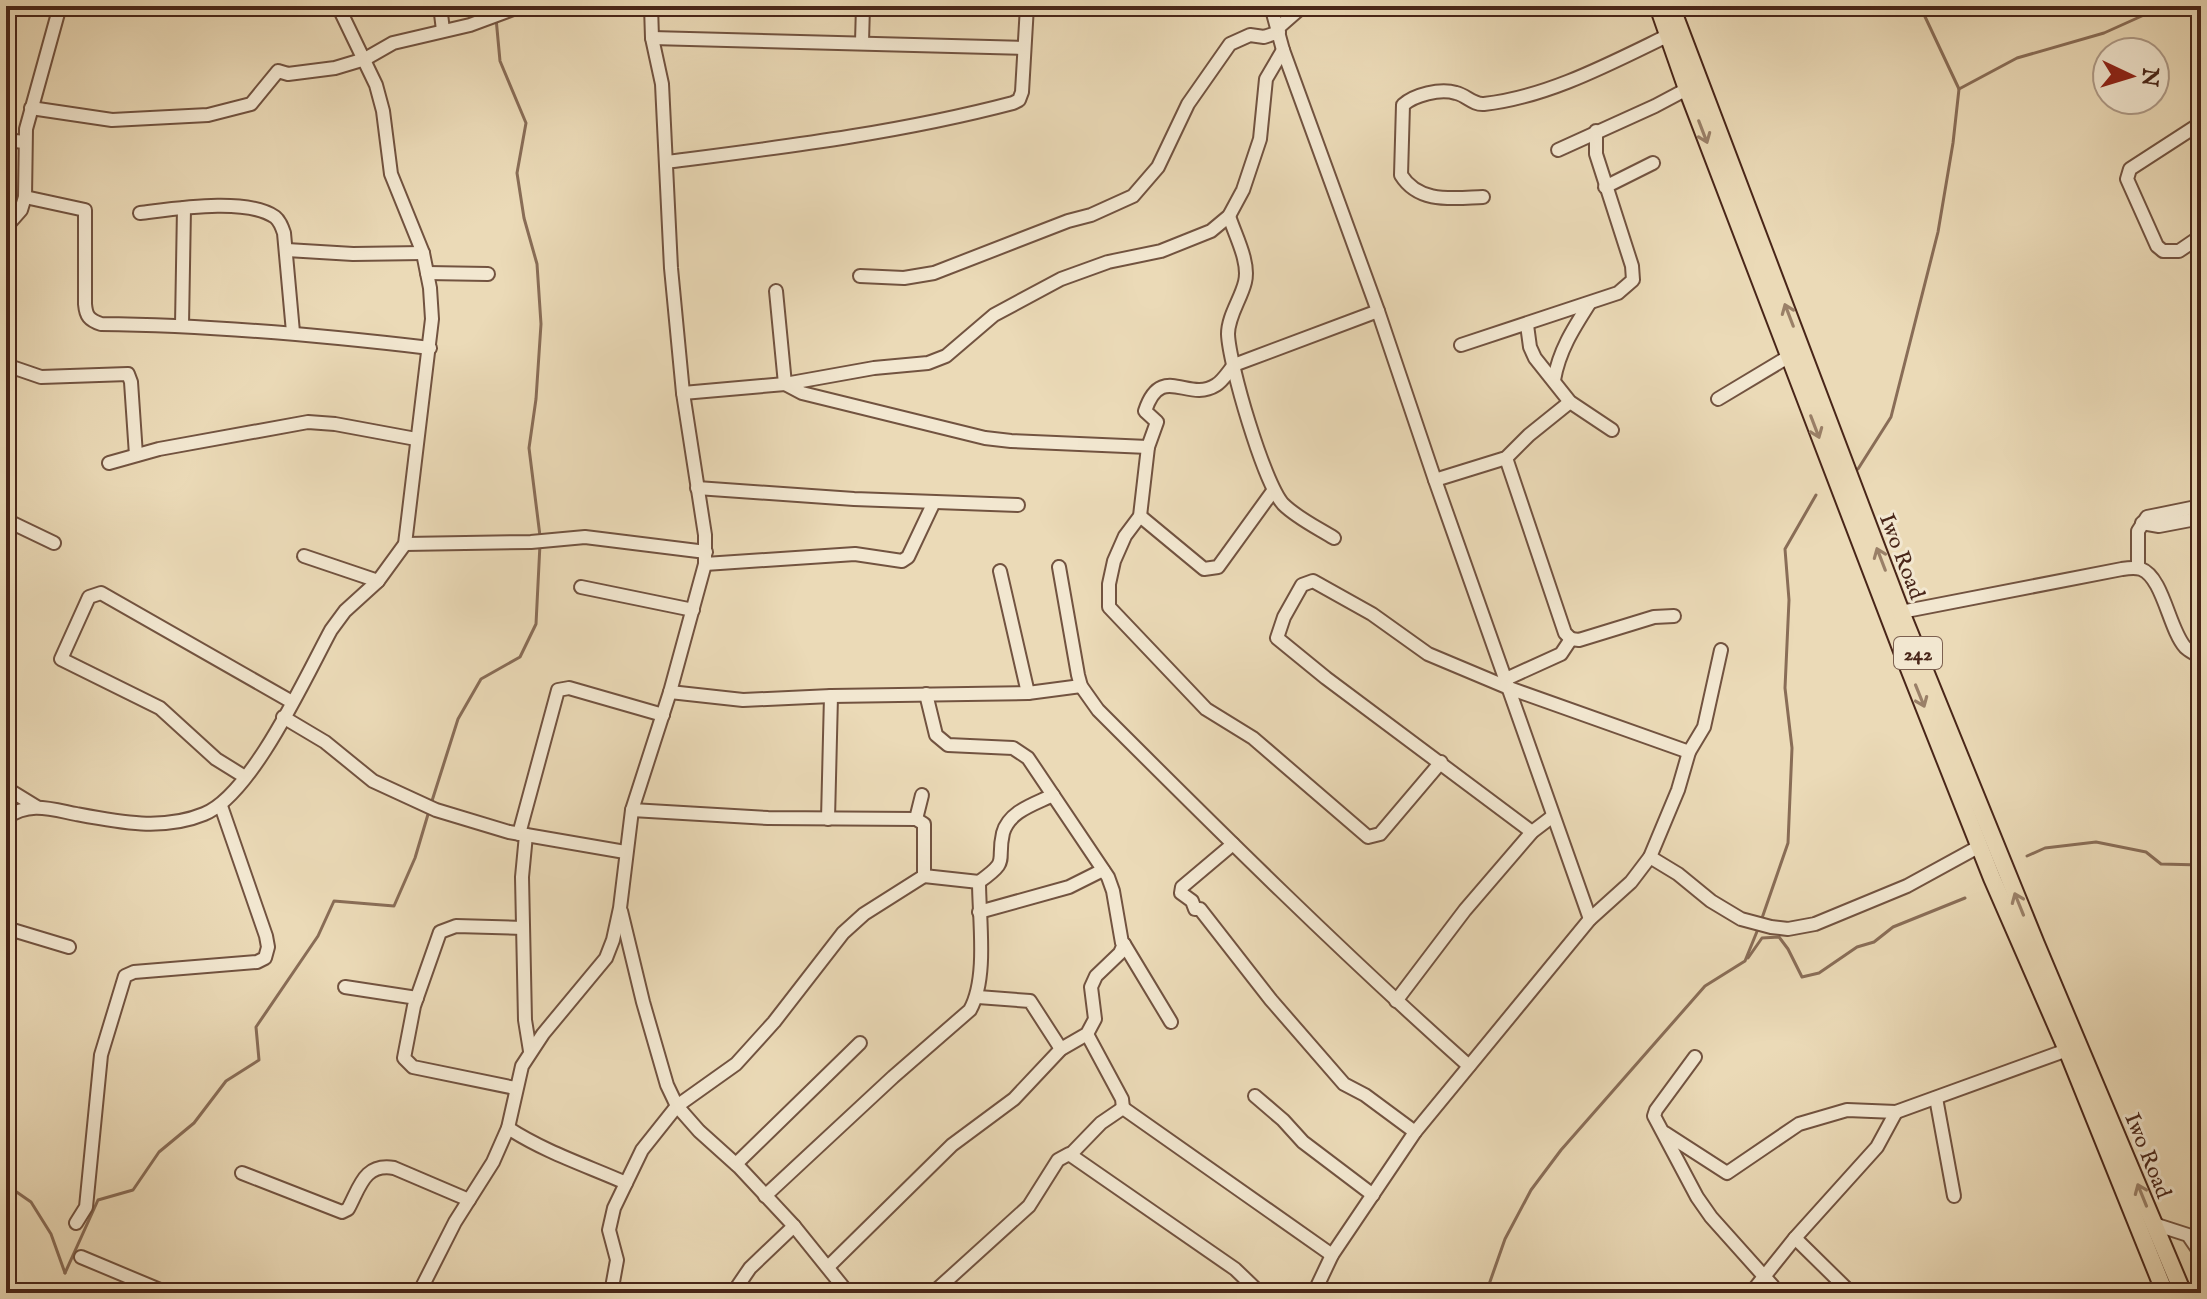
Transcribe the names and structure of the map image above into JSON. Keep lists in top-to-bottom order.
{
  "streets": {
    "main road": ["Iwo Road", "242"]
  },
  "north": "right"
}
